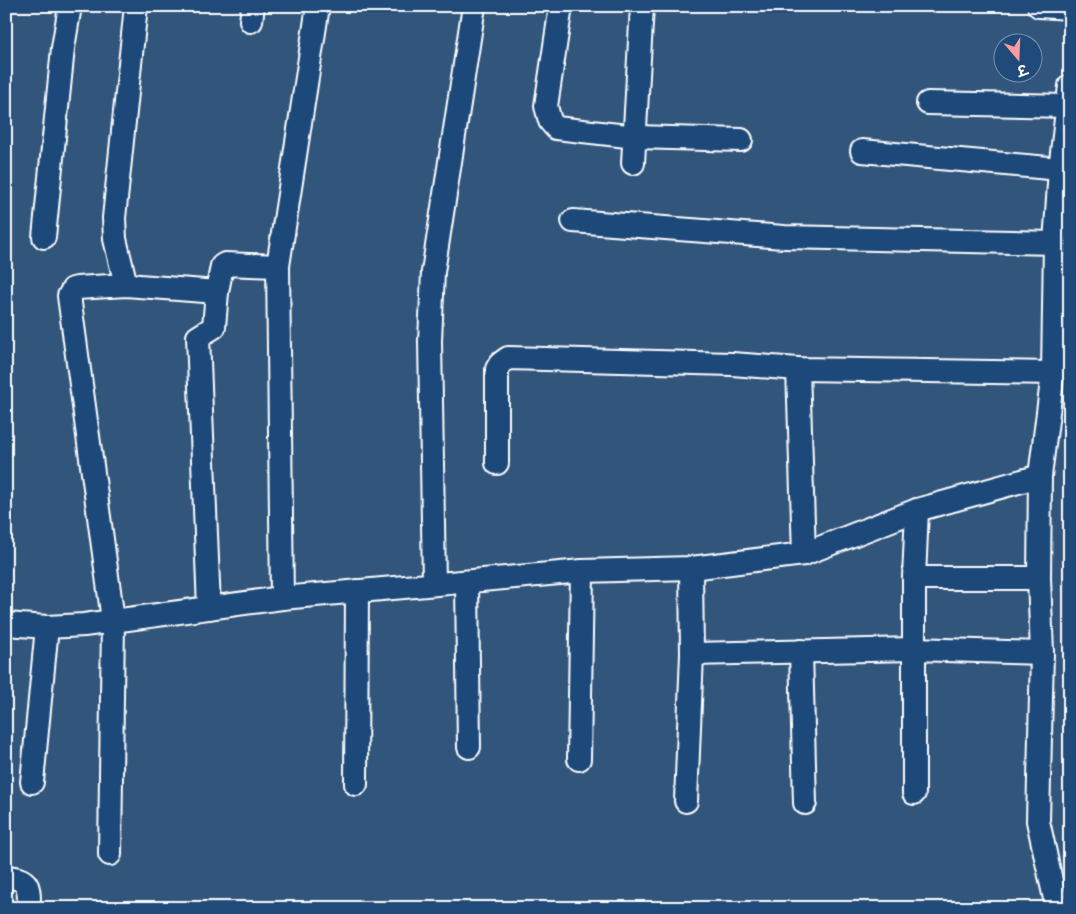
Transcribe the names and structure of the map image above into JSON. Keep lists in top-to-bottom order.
{
  "north": "bottom"
}
